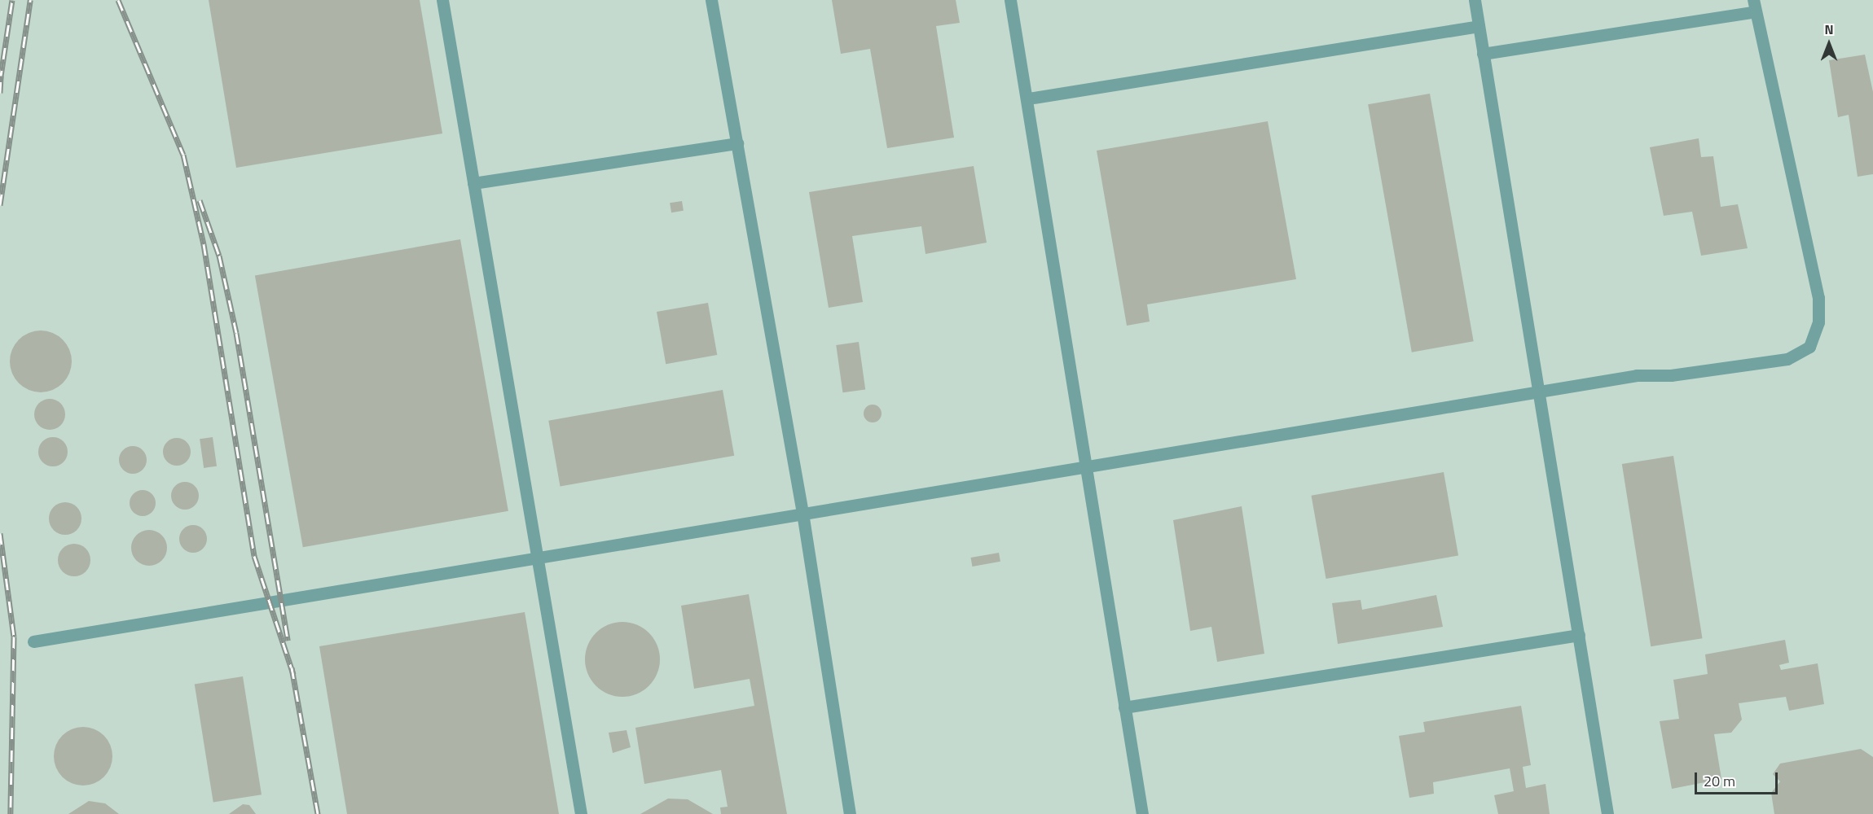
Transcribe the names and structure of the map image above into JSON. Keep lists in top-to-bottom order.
{
  "scale_bar": "20 m",
  "north": "top"
}
